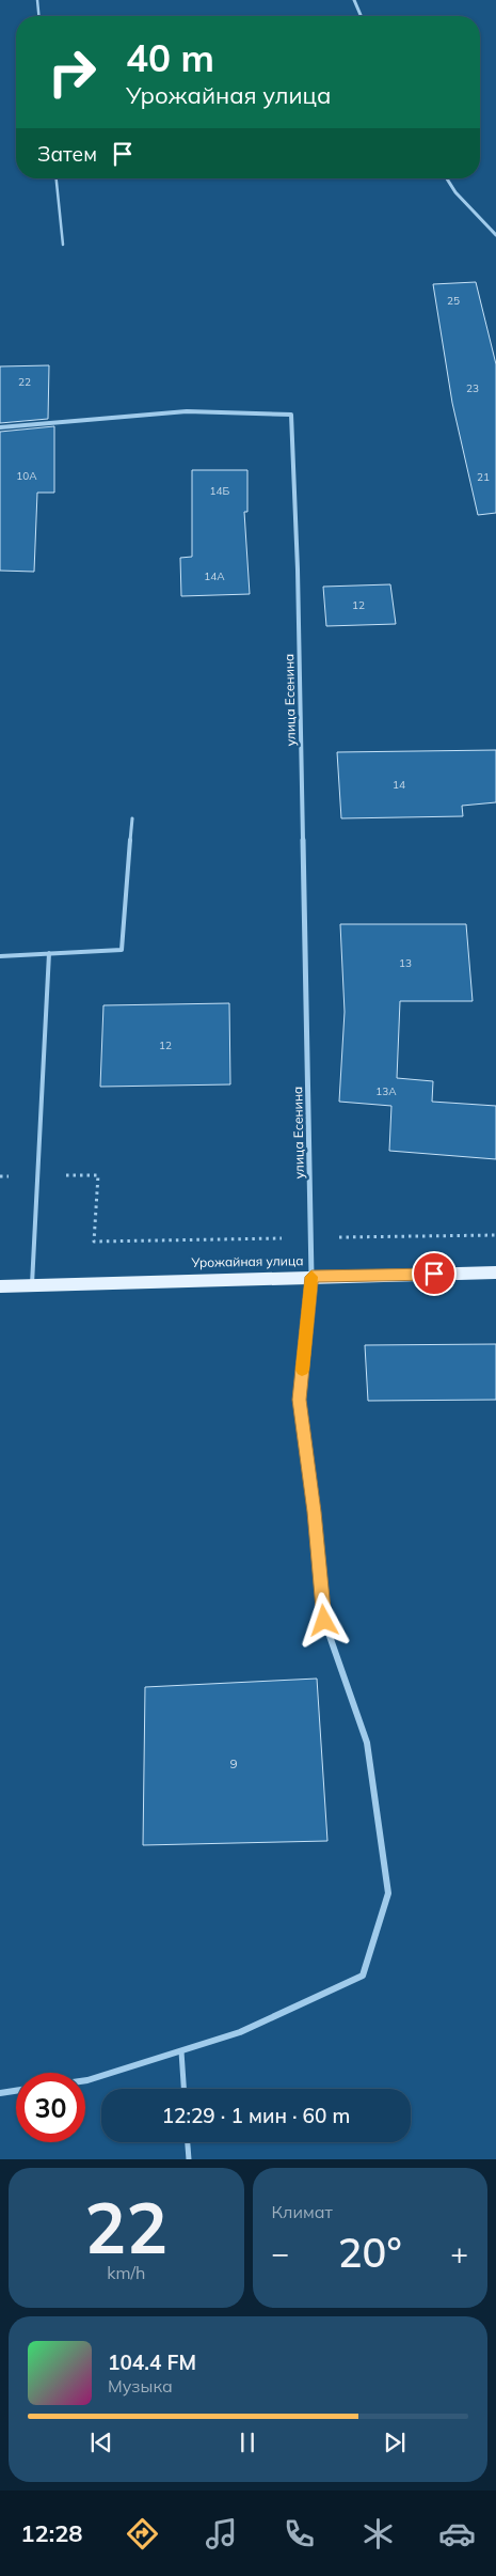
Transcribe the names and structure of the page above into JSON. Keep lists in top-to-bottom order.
{
  "streets": {
    "main road": ["Урожайная улица"],
    "street": ["улица Есенина"]
  },
  "crossings": [
    ["улица Есенина", "Урожайная улица"]
  ],
  "house_numbers": [
    "25",
    "22",
    "23",
    "10А",
    "21",
    "14Б",
    "14А",
    "12",
    "14",
    "13",
    "12",
    "13А",
    "9"
  ],
  "page": {
    "turn": ["40 m", "Урожайная улица"],
    "then": "Затем",
    "limit": "30",
    "trip": "12:29 · 1 мин · 60 m",
    "tile": [
      ["22", "km/h"],
      "Климат"
    ],
    "heat": ["−", "20°", "+"],
    "song": ["104.4 FM", "Музыка"],
    "tabs": "12:28"
  }
}
